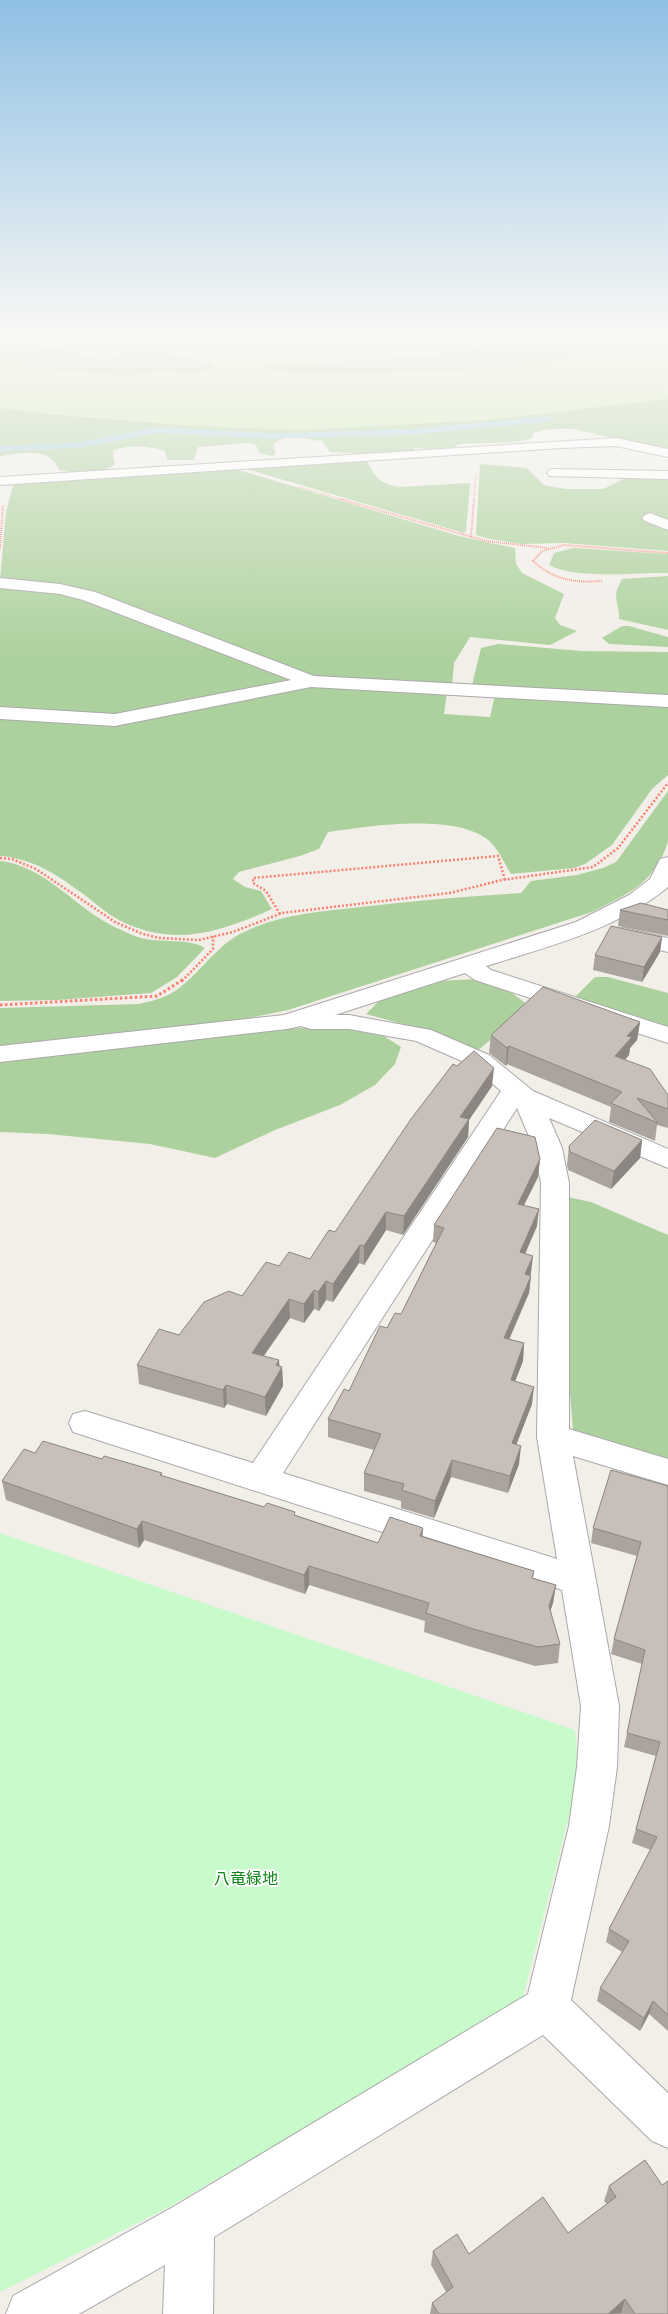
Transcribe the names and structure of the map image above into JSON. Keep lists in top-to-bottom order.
{
  "parks": ["八竜緑地"]
}
